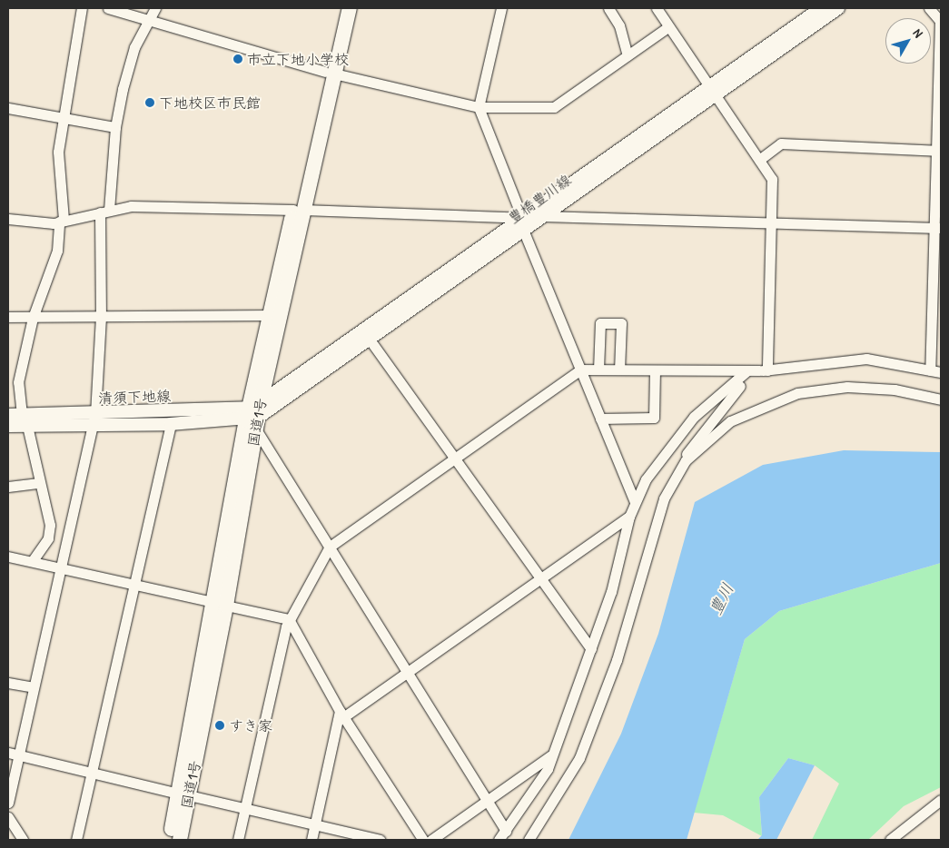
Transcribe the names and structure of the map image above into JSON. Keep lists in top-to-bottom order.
{
  "streets": {
    "highway": ["国道1号"],
    "main road": ["豊橋豊川線", "清須下地線"]
  },
  "crossings": [
    ["豊橋豊川線", "清須下地線"],
    ["豊橋豊川線", "国道1号"],
    ["清須下地線", "国道1号"]
  ],
  "water": ["豊川"],
  "places": ["市立下地小学校", "下地校区市民館", "すき家"],
  "north": "top right"
}
